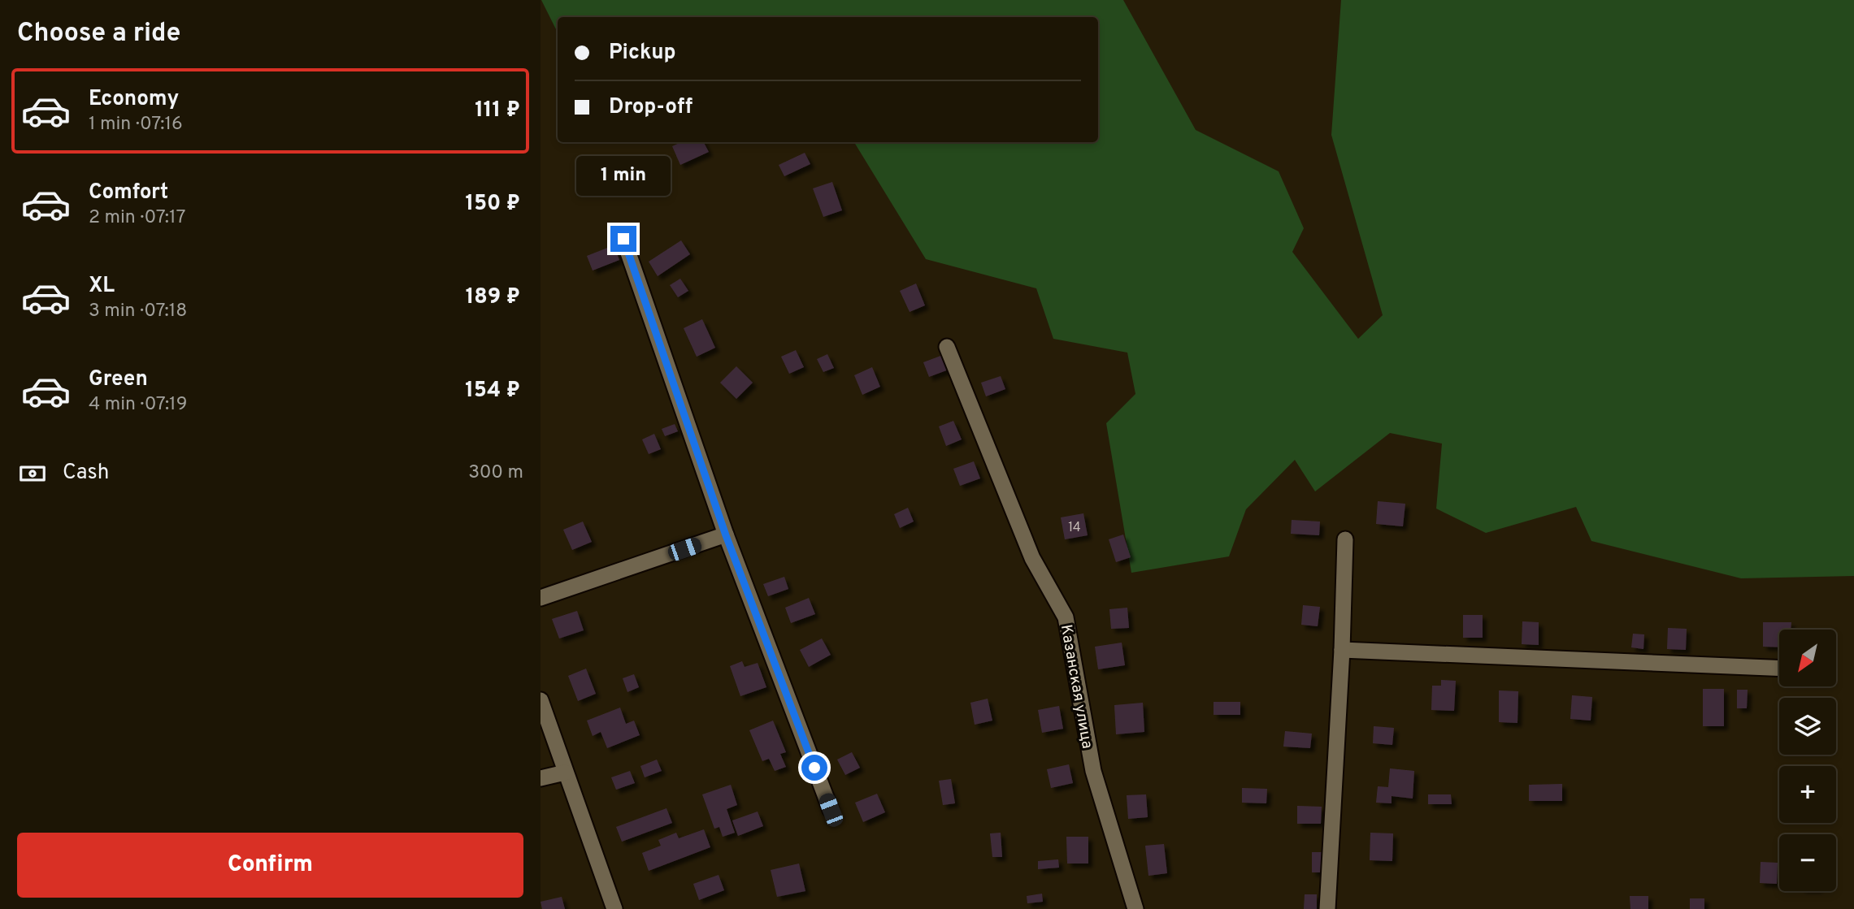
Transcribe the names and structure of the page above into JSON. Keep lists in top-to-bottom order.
{
  "streets": {
    "street": ["Казанская улица"]
  },
  "house_numbers": ["14"],
  "north": "bottom left",
  "page": {
    "heading": "Choose a ride",
    "banner": ["Pickup", "Drop-off"],
    "list": [
      {
        "name": "Economy",
        "note": "1 min · 07:16",
        "value": "111 ₽"
      },
      {
        "name": "Comfort",
        "note": "2 min · 07:17",
        "value": "150 ₽"
      },
      {
        "name": "XL",
        "note": "3 min · 07:18",
        "value": "189 ₽"
      },
      {
        "name": "Green",
        "note": "4 min · 07:19",
        "value": "154 ₽"
      }
    ],
    "bubble": "1 min",
    "pay": ["Cash", "300 m"],
    "map_buttons": ["+", "−"],
    "buttons": "Confirm"
  }
}
